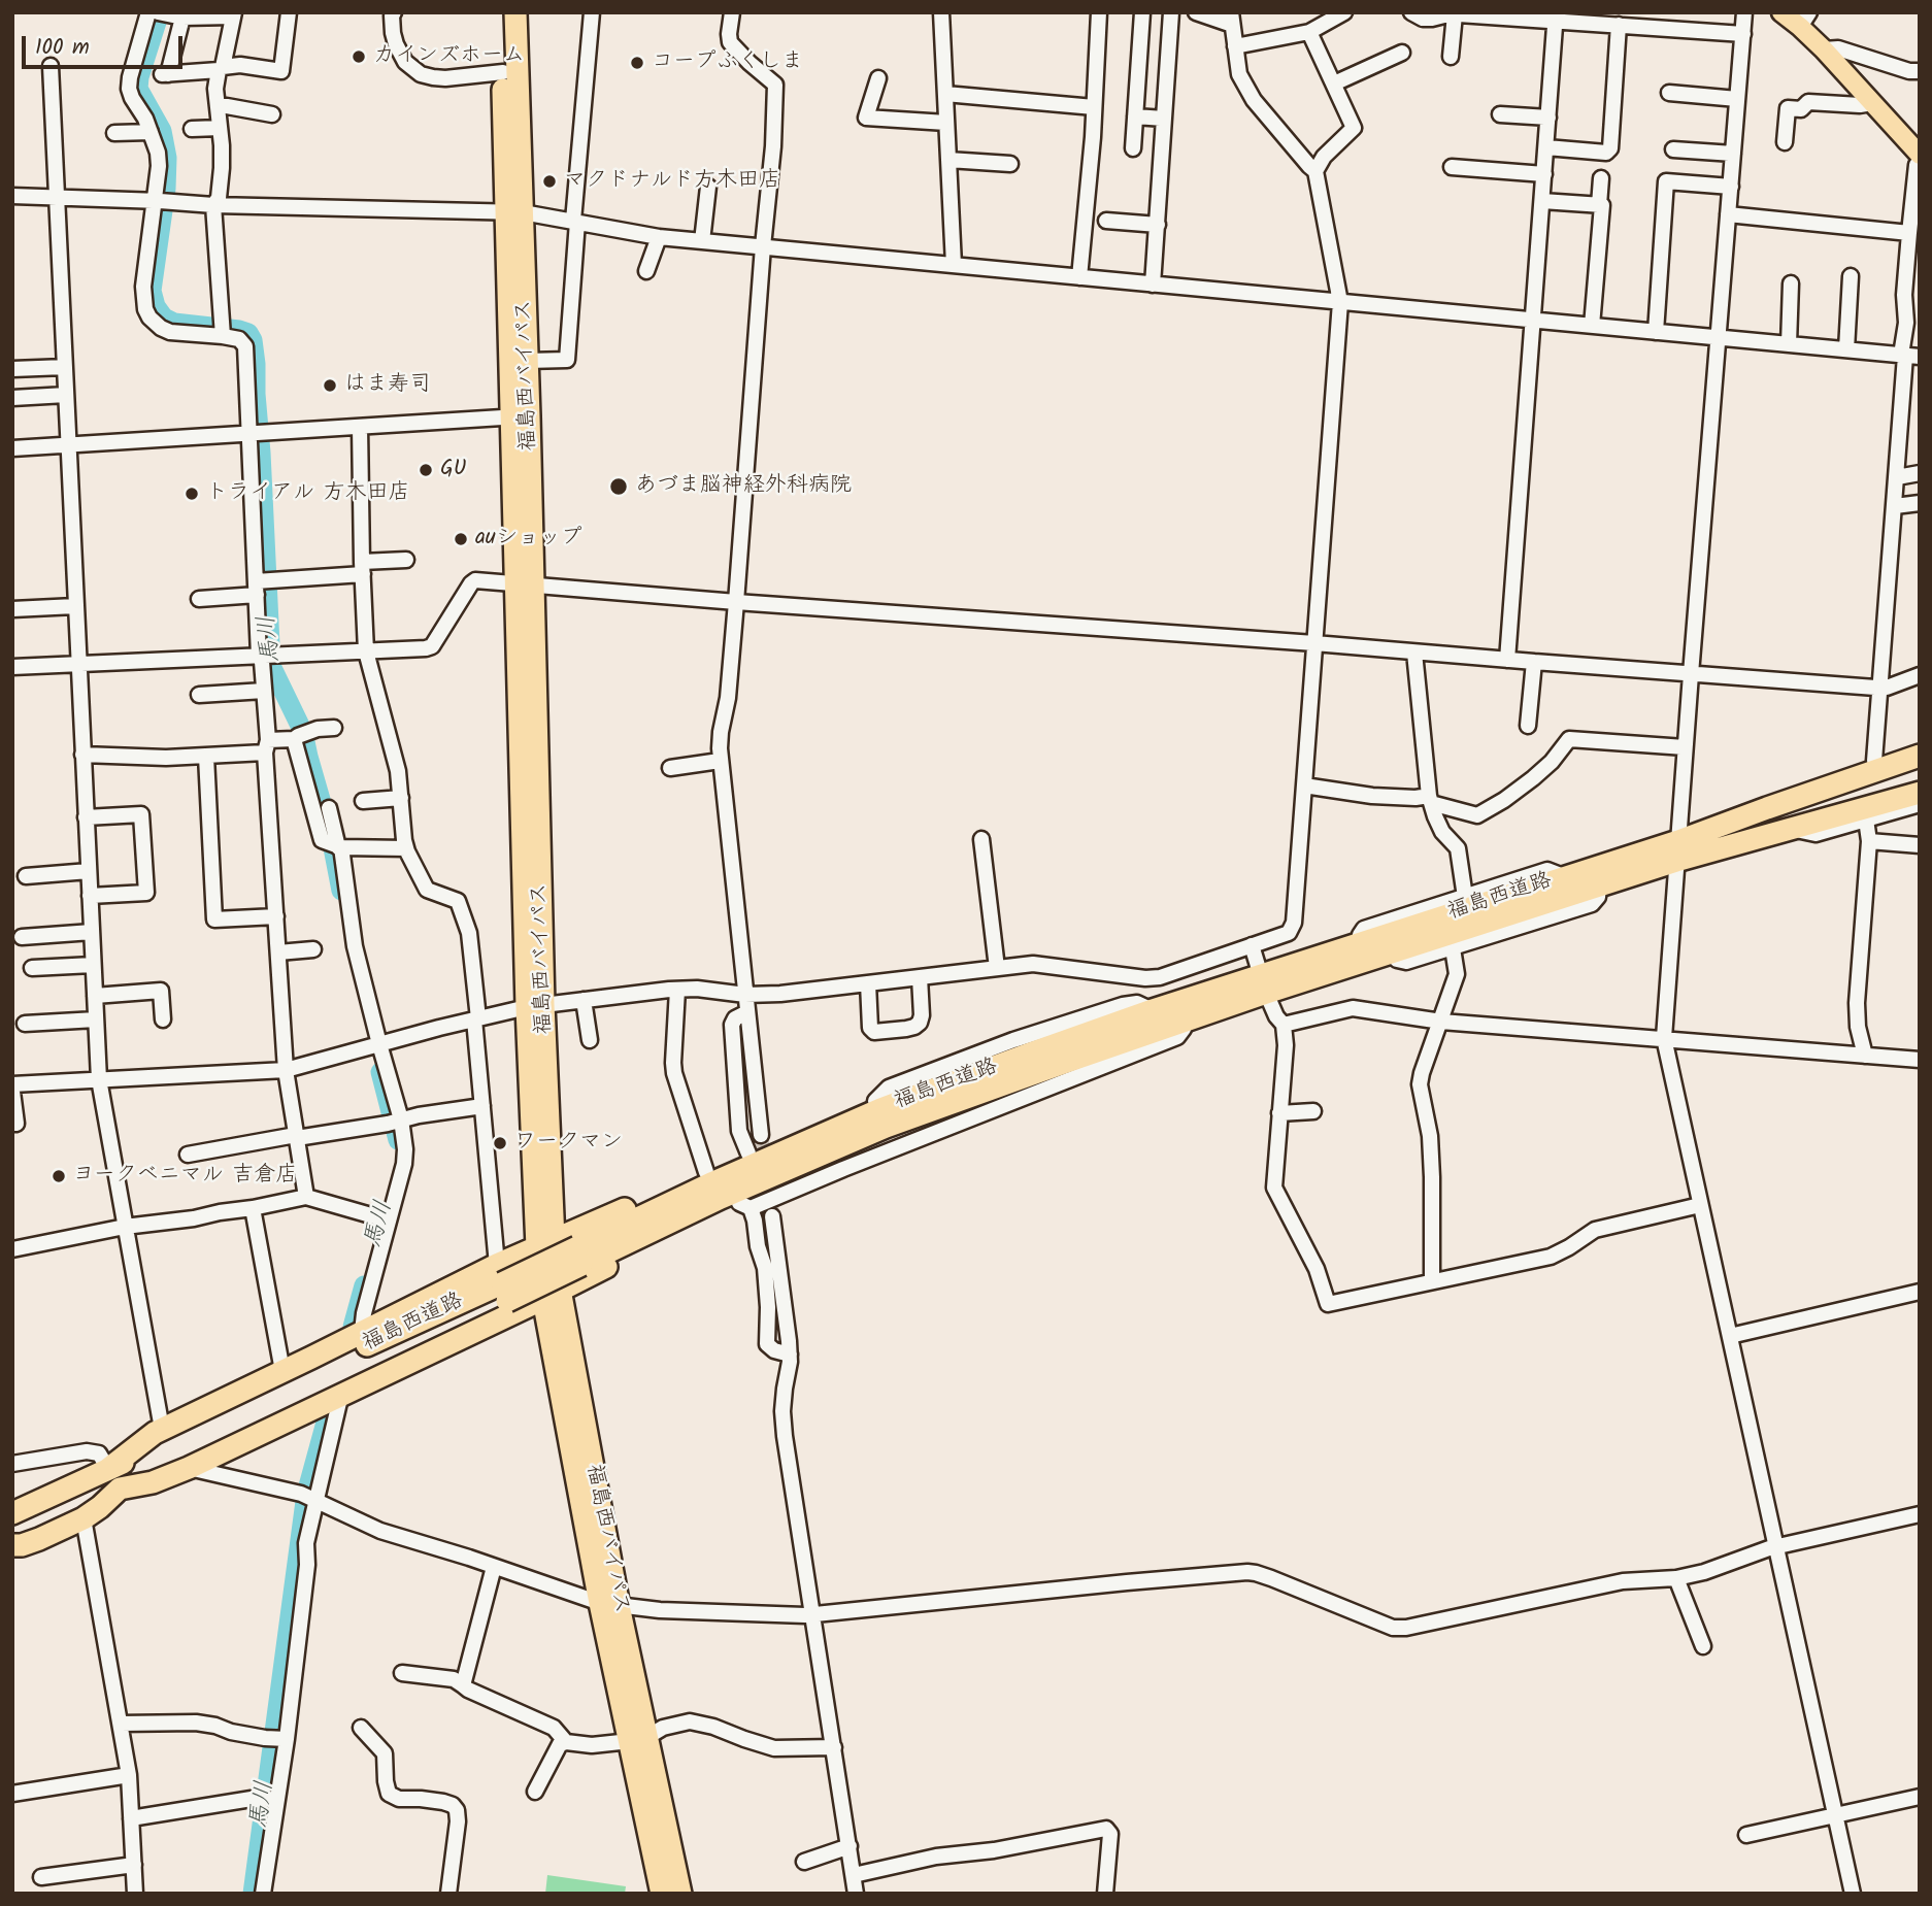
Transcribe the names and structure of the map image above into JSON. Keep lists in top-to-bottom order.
{
  "streets": {
    "highway": ["福島西バイパス", "福島西道路"]
  },
  "water": ["馬川"],
  "places": [
    "カインズホーム",
    "コープふくしま",
    "マクドナルド方木田店",
    "はま寿司",
    "GU",
    "あづま脳神経外科病院",
    "トライアル 方木田店",
    "auショップ",
    "ワークマン",
    "ヨークベニマル 吉倉店"
  ],
  "scale_bar": "100 m"
}
